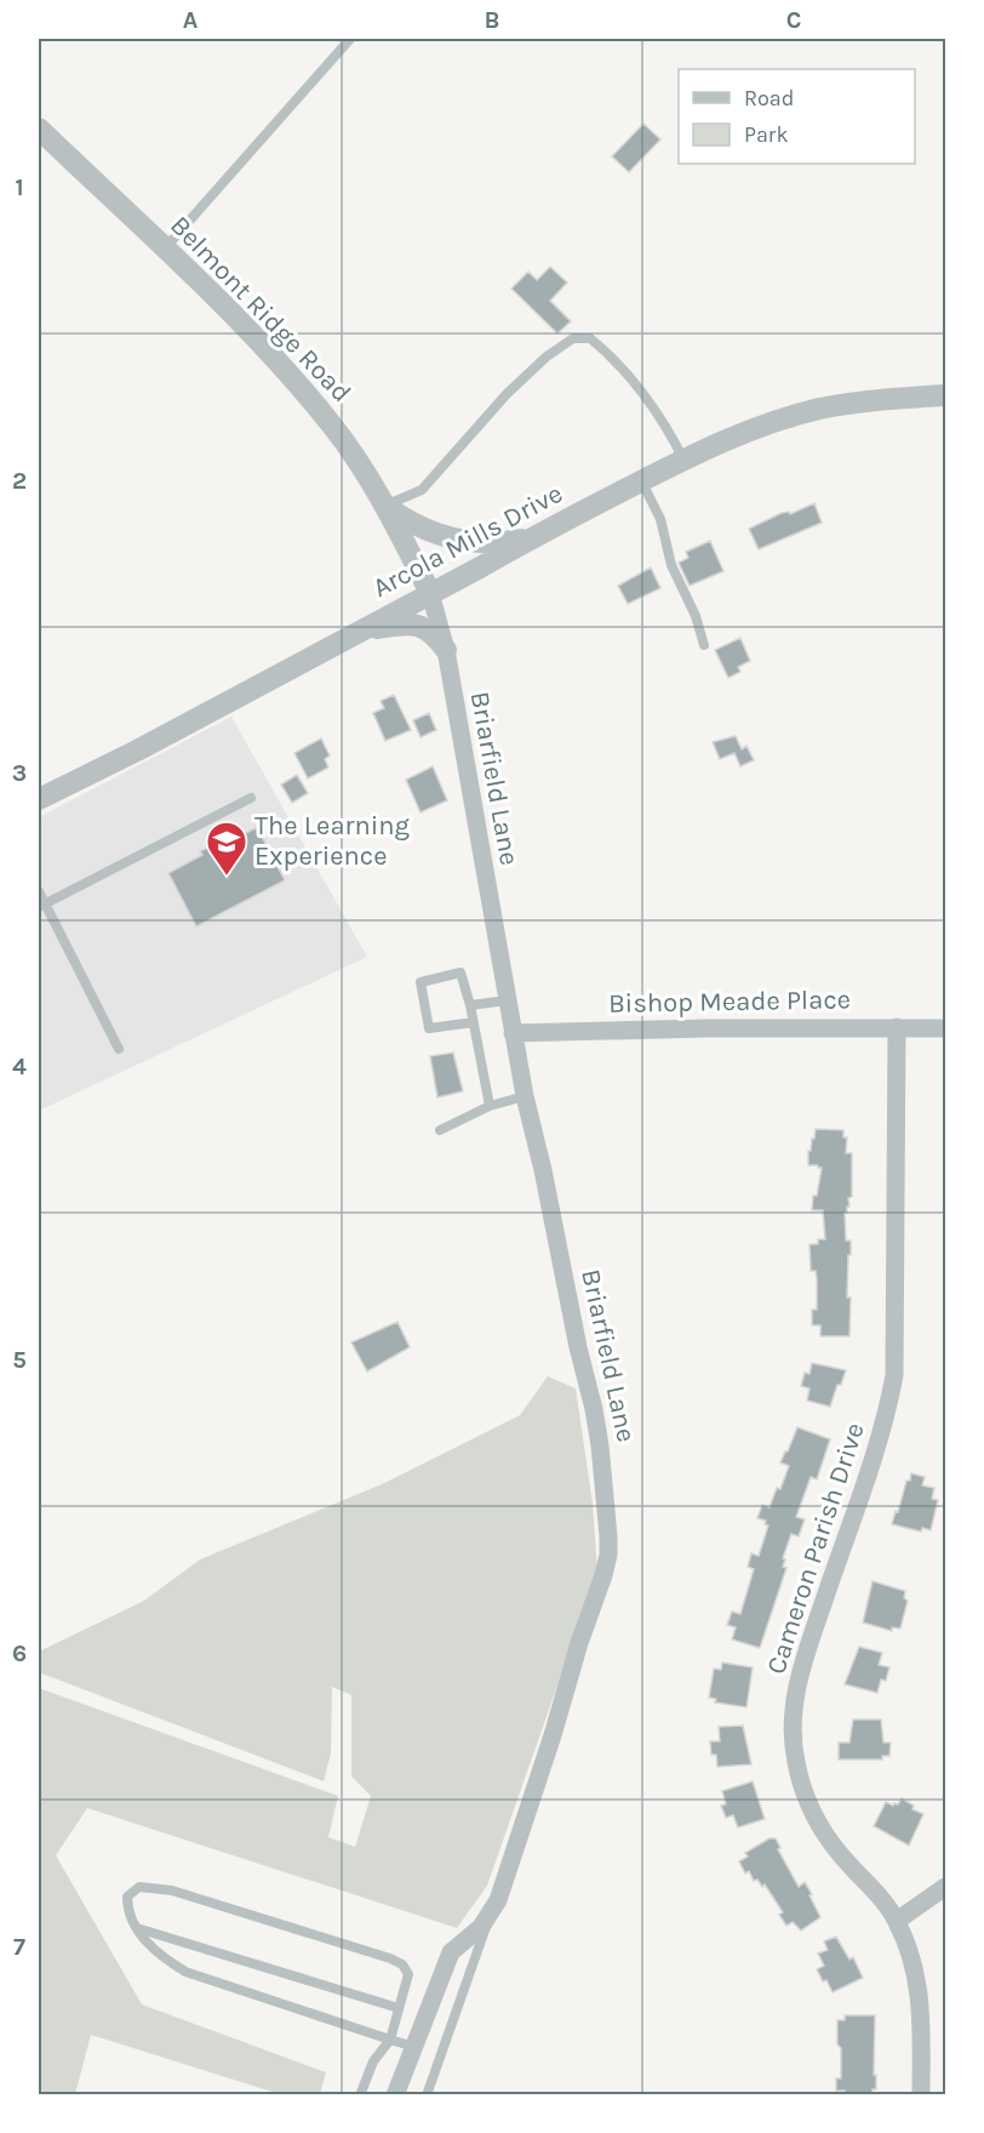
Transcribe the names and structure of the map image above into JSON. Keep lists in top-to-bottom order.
{
  "streets": {
    "street": [
      "Belmont Ridge Road",
      "Arcola Mills Drive",
      "Briarfield Lane",
      "Bishop Meade Place",
      "Cameron Parish Drive"
    ]
  },
  "crossings": [
    ["Belmont Ridge Road", "Arcola Mills Drive"],
    ["Belmont Ridge Road", "Briarfield Lane"],
    ["Arcola Mills Drive", "Briarfield Lane"],
    ["Briarfield Lane", "Bishop Meade Place"],
    ["Bishop Meade Place", "Cameron Parish Drive"]
  ],
  "places": {
    "school or university": ["The Learning Experience"]
  },
  "legend": ["Road", "Park"],
  "grid": {
    "columns": ["A", "B", "C"],
    "rows": [
      "1",
      "2",
      "3",
      "4",
      "5",
      "6",
      "7"
    ]
  }
}
